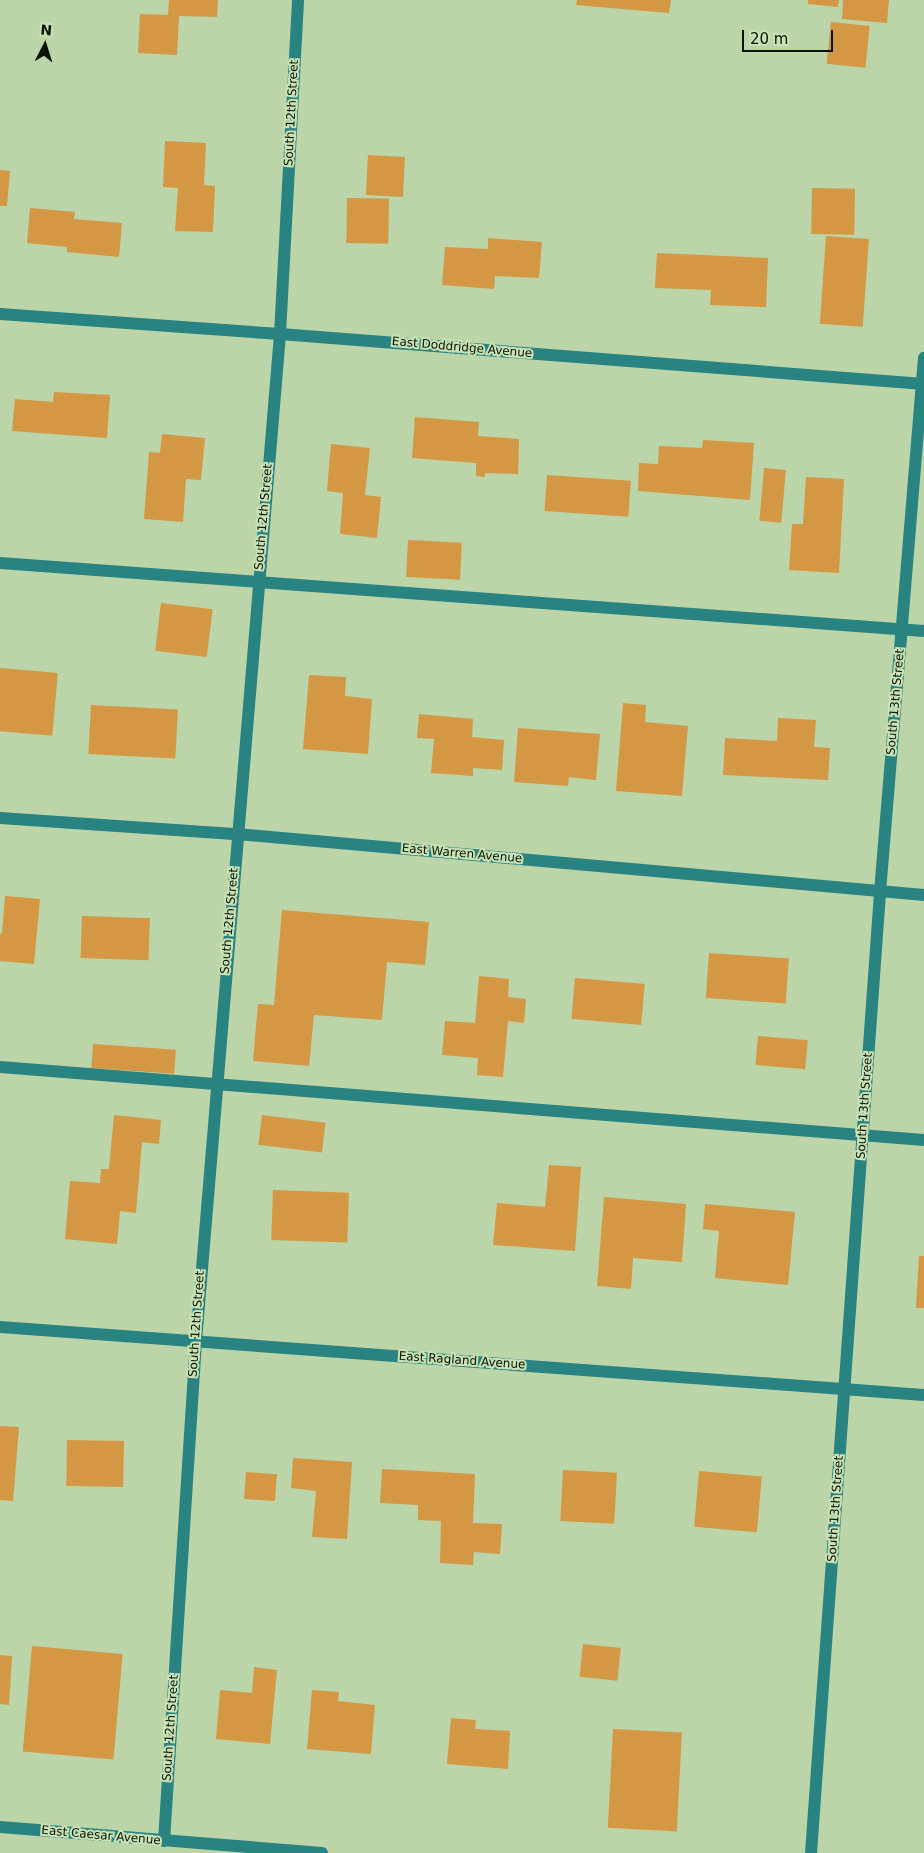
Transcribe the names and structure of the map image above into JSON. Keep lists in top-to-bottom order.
{
  "streets": {
    "street": [
      "South 12th Street",
      "East Doddridge Avenue",
      "South 13th Street",
      "East Warren Avenue",
      "East Ragland Avenue",
      "East Caesar Avenue"
    ]
  },
  "crossings": [
    ["South 12th Street", "East Doddridge Avenue"],
    ["South 12th Street", "East Warren Avenue"],
    ["South 12th Street", "East Ragland Avenue"],
    ["South 12th Street", "East Caesar Avenue"],
    ["East Doddridge Avenue", "South 13th Street"],
    ["South 13th Street", "East Warren Avenue"],
    ["South 13th Street", "East Ragland Avenue"]
  ],
  "scale_bar": "20 m",
  "north": "top"
}
